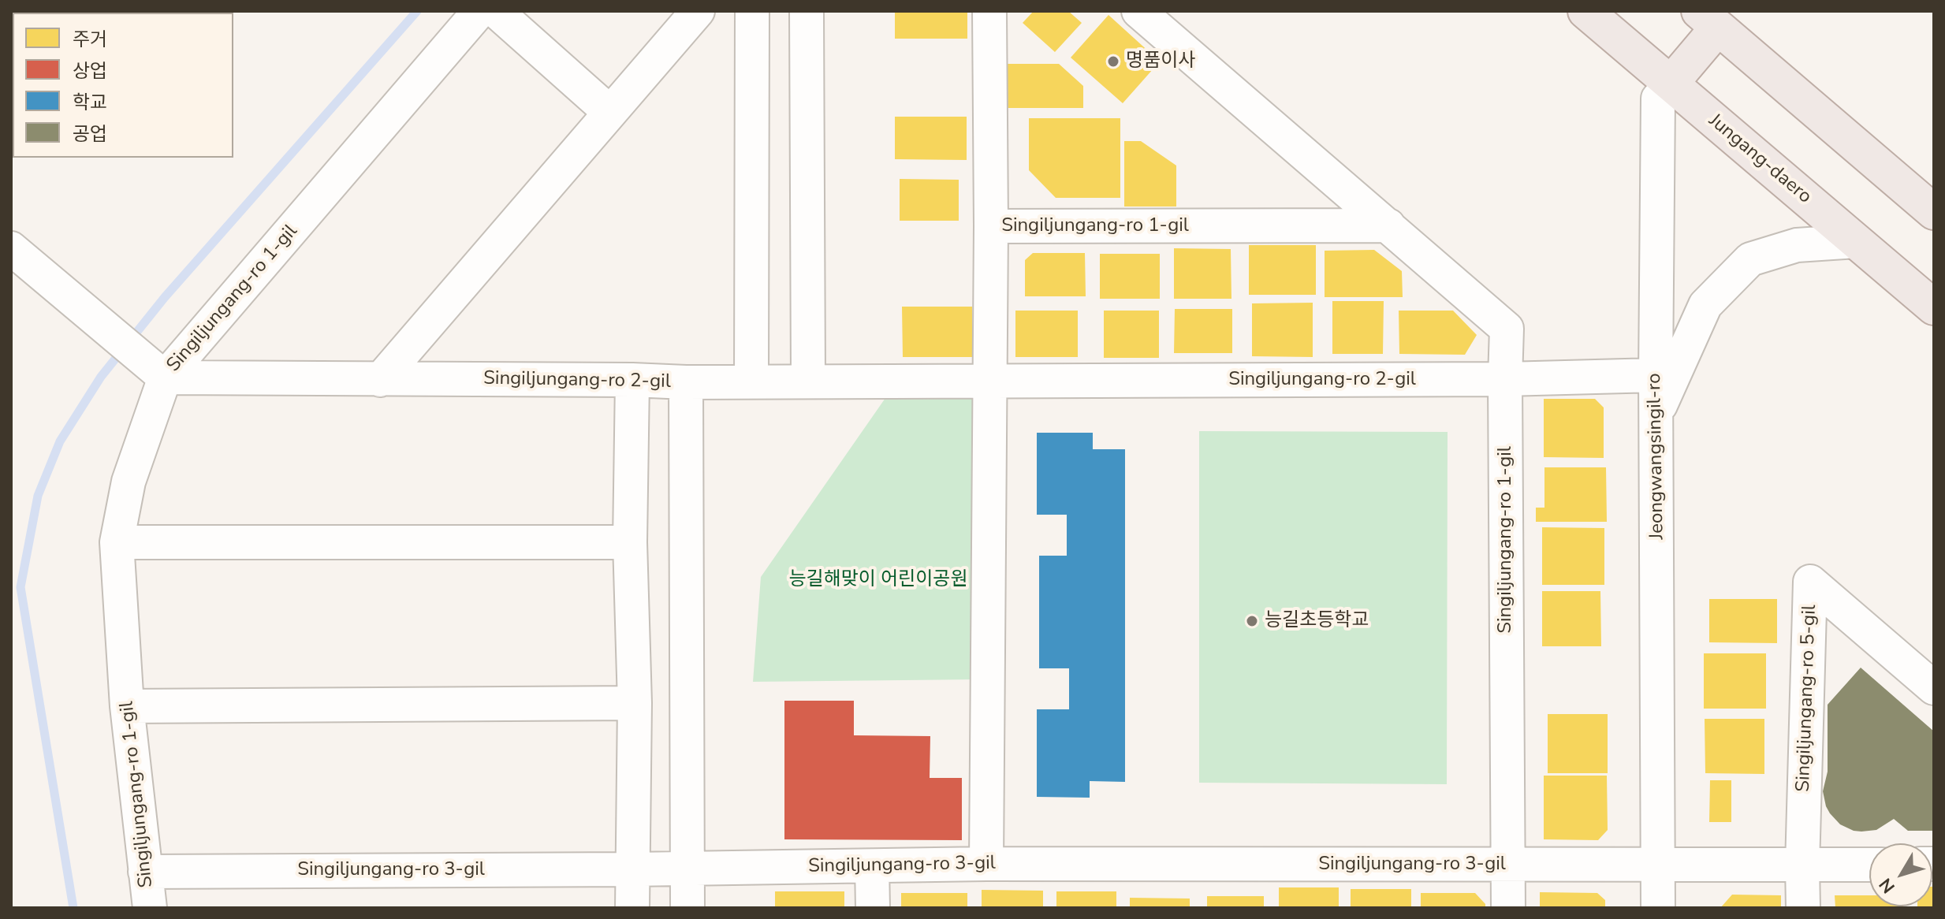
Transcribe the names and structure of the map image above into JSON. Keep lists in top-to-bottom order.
{
  "streets": {
    "main road": ["Jungang-daero", "Jeongwangsingil-ro"],
    "street": [
      "Singiljungang-ro 1-gil",
      "Singiljungang-ro 2-gil",
      "Singiljungang-ro 5-gil",
      "Singiljungang-ro 3-gil"
    ]
  },
  "crossings": [
    ["Jungang-daero", "Jeongwangsingil-ro"],
    ["Singiljungang-ro 1-gil", "Singiljungang-ro 2-gil"],
    ["Singiljungang-ro 1-gil", "Singiljungang-ro 3-gil"],
    ["Singiljungang-ro 2-gil", "Jeongwangsingil-ro"],
    ["Jeongwangsingil-ro", "Singiljungang-ro 3-gil"],
    ["Singiljungang-ro 5-gil", "Singiljungang-ro 3-gil"]
  ],
  "parks": ["능길해맞이 어린이공원"],
  "places": ["명품이사", "능길초등학교"],
  "legend": [
    "주거",
    "상업",
    "학교",
    "공업"
  ],
  "north": "bottom left"
}
